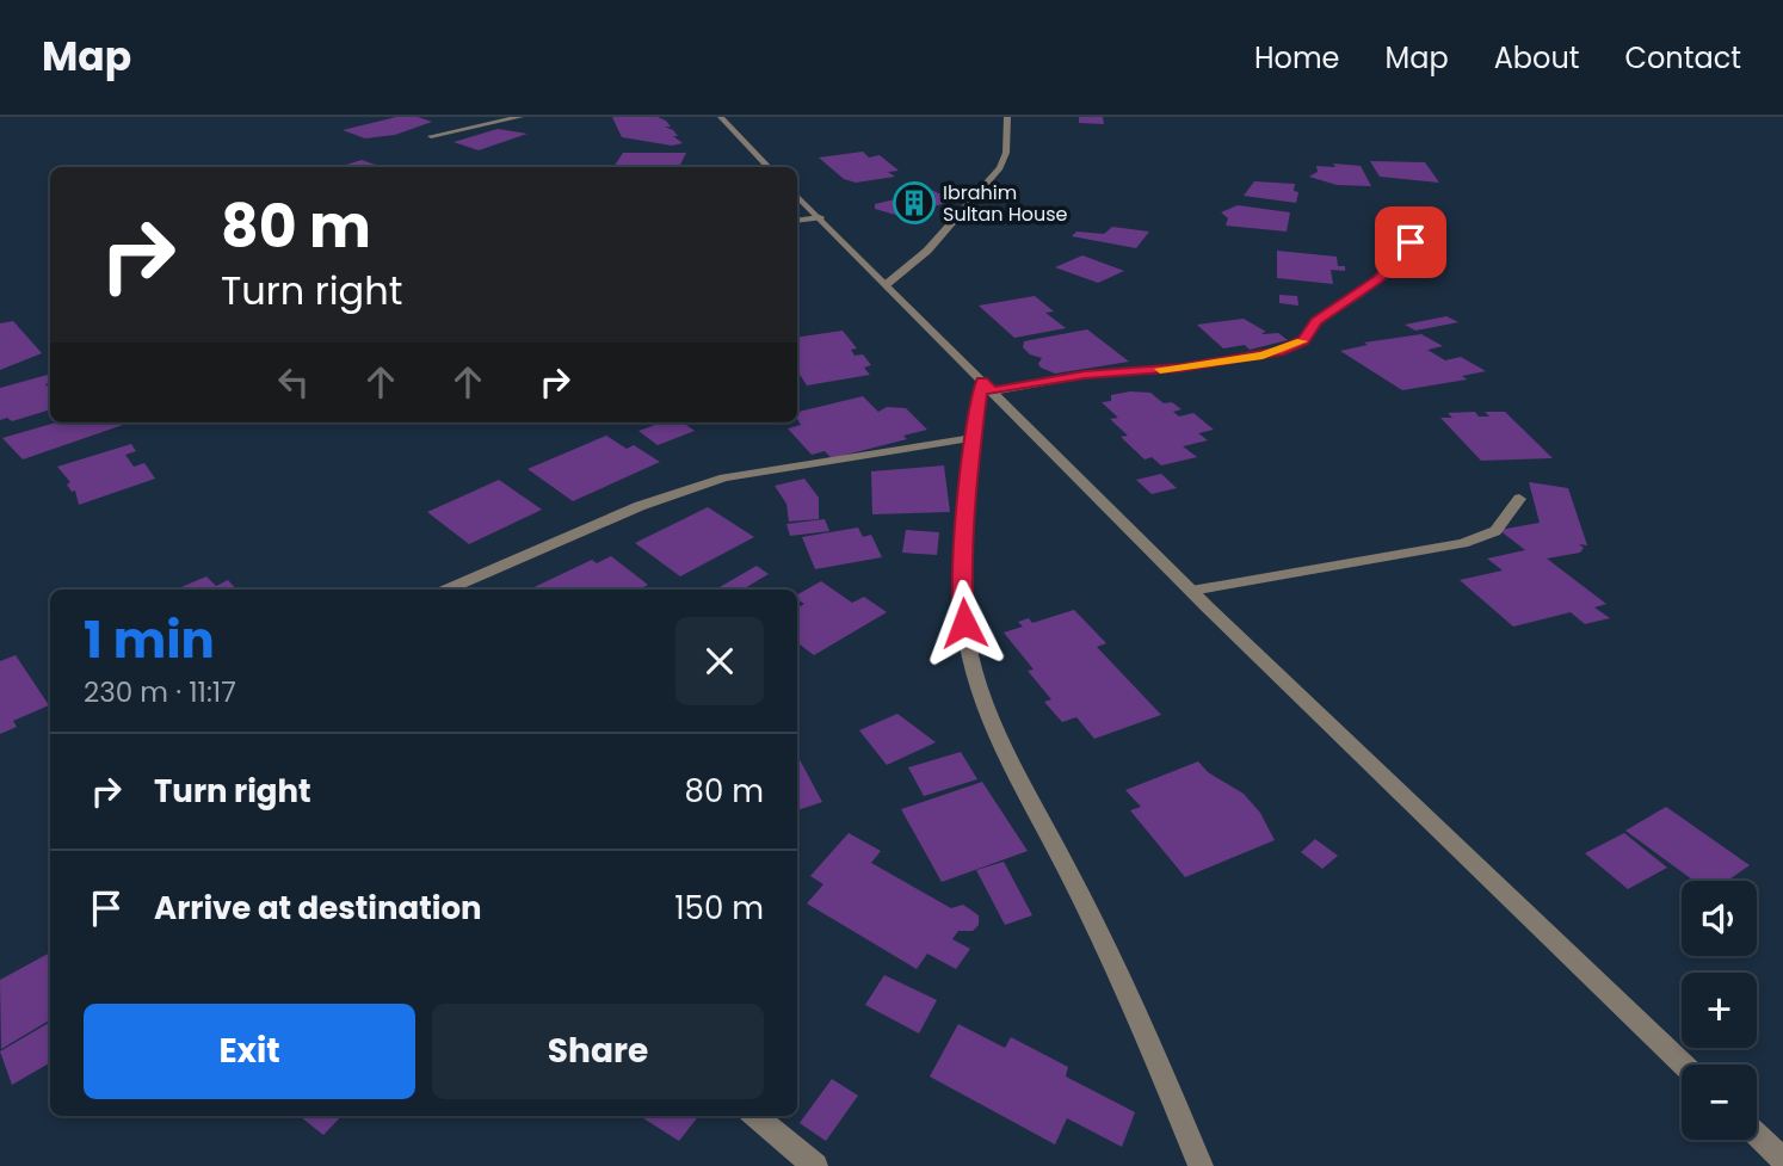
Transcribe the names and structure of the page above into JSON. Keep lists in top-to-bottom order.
{
  "places": {
    "building": ["Ibrahim Sultan House"]
  },
  "page": {
    "header": "Map",
    "nav": [
      "Home",
      "Map",
      "About",
      "Contact"
    ],
    "turn": ["80 m", "Turn right"],
    "heading": ["1 min", "230 m · 11:17"],
    "list": [
      {
        "name": "Turn right",
        "value": "80 m"
      },
      {
        "name": "Arrive at destination",
        "value": "150 m"
      }
    ],
    "map_buttons": ["+", "−"],
    "buttons": ["Exit", "Share"]
  }
}
